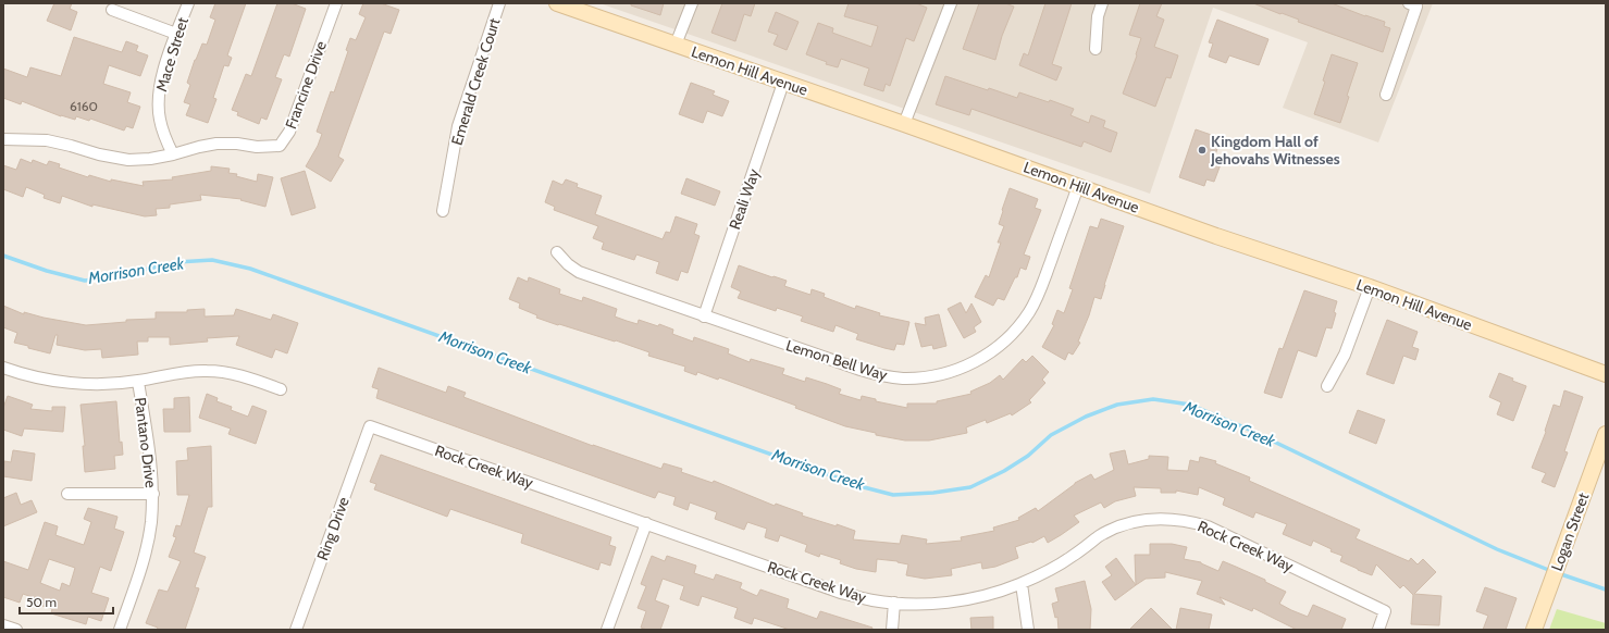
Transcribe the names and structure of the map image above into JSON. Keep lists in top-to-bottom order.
{
  "streets": {
    "street": [
      "Mace Street",
      "Lemon Hill Avenue",
      "Emerald Creek Court",
      "Francine Drive",
      "Reali Way",
      "Lemon Bell Way",
      "Pantano Drive",
      "Rock Creek Way",
      "Ring Drive",
      "Logan Street"
    ]
  },
  "crossings": [
    ["Mace Street", "Francine Drive"],
    ["Lemon Hill Avenue", "Reali Way"],
    ["Lemon Hill Avenue", "Lemon Bell Way"],
    ["Reali Way", "Lemon Bell Way"],
    ["Rock Creek Way", "Ring Drive"]
  ],
  "water": ["Morrison Creek"],
  "places": ["Kingdom Hall of Jehovahs Witnesses"],
  "house_numbers": ["6160"],
  "scale_bar": "50 m"
}
